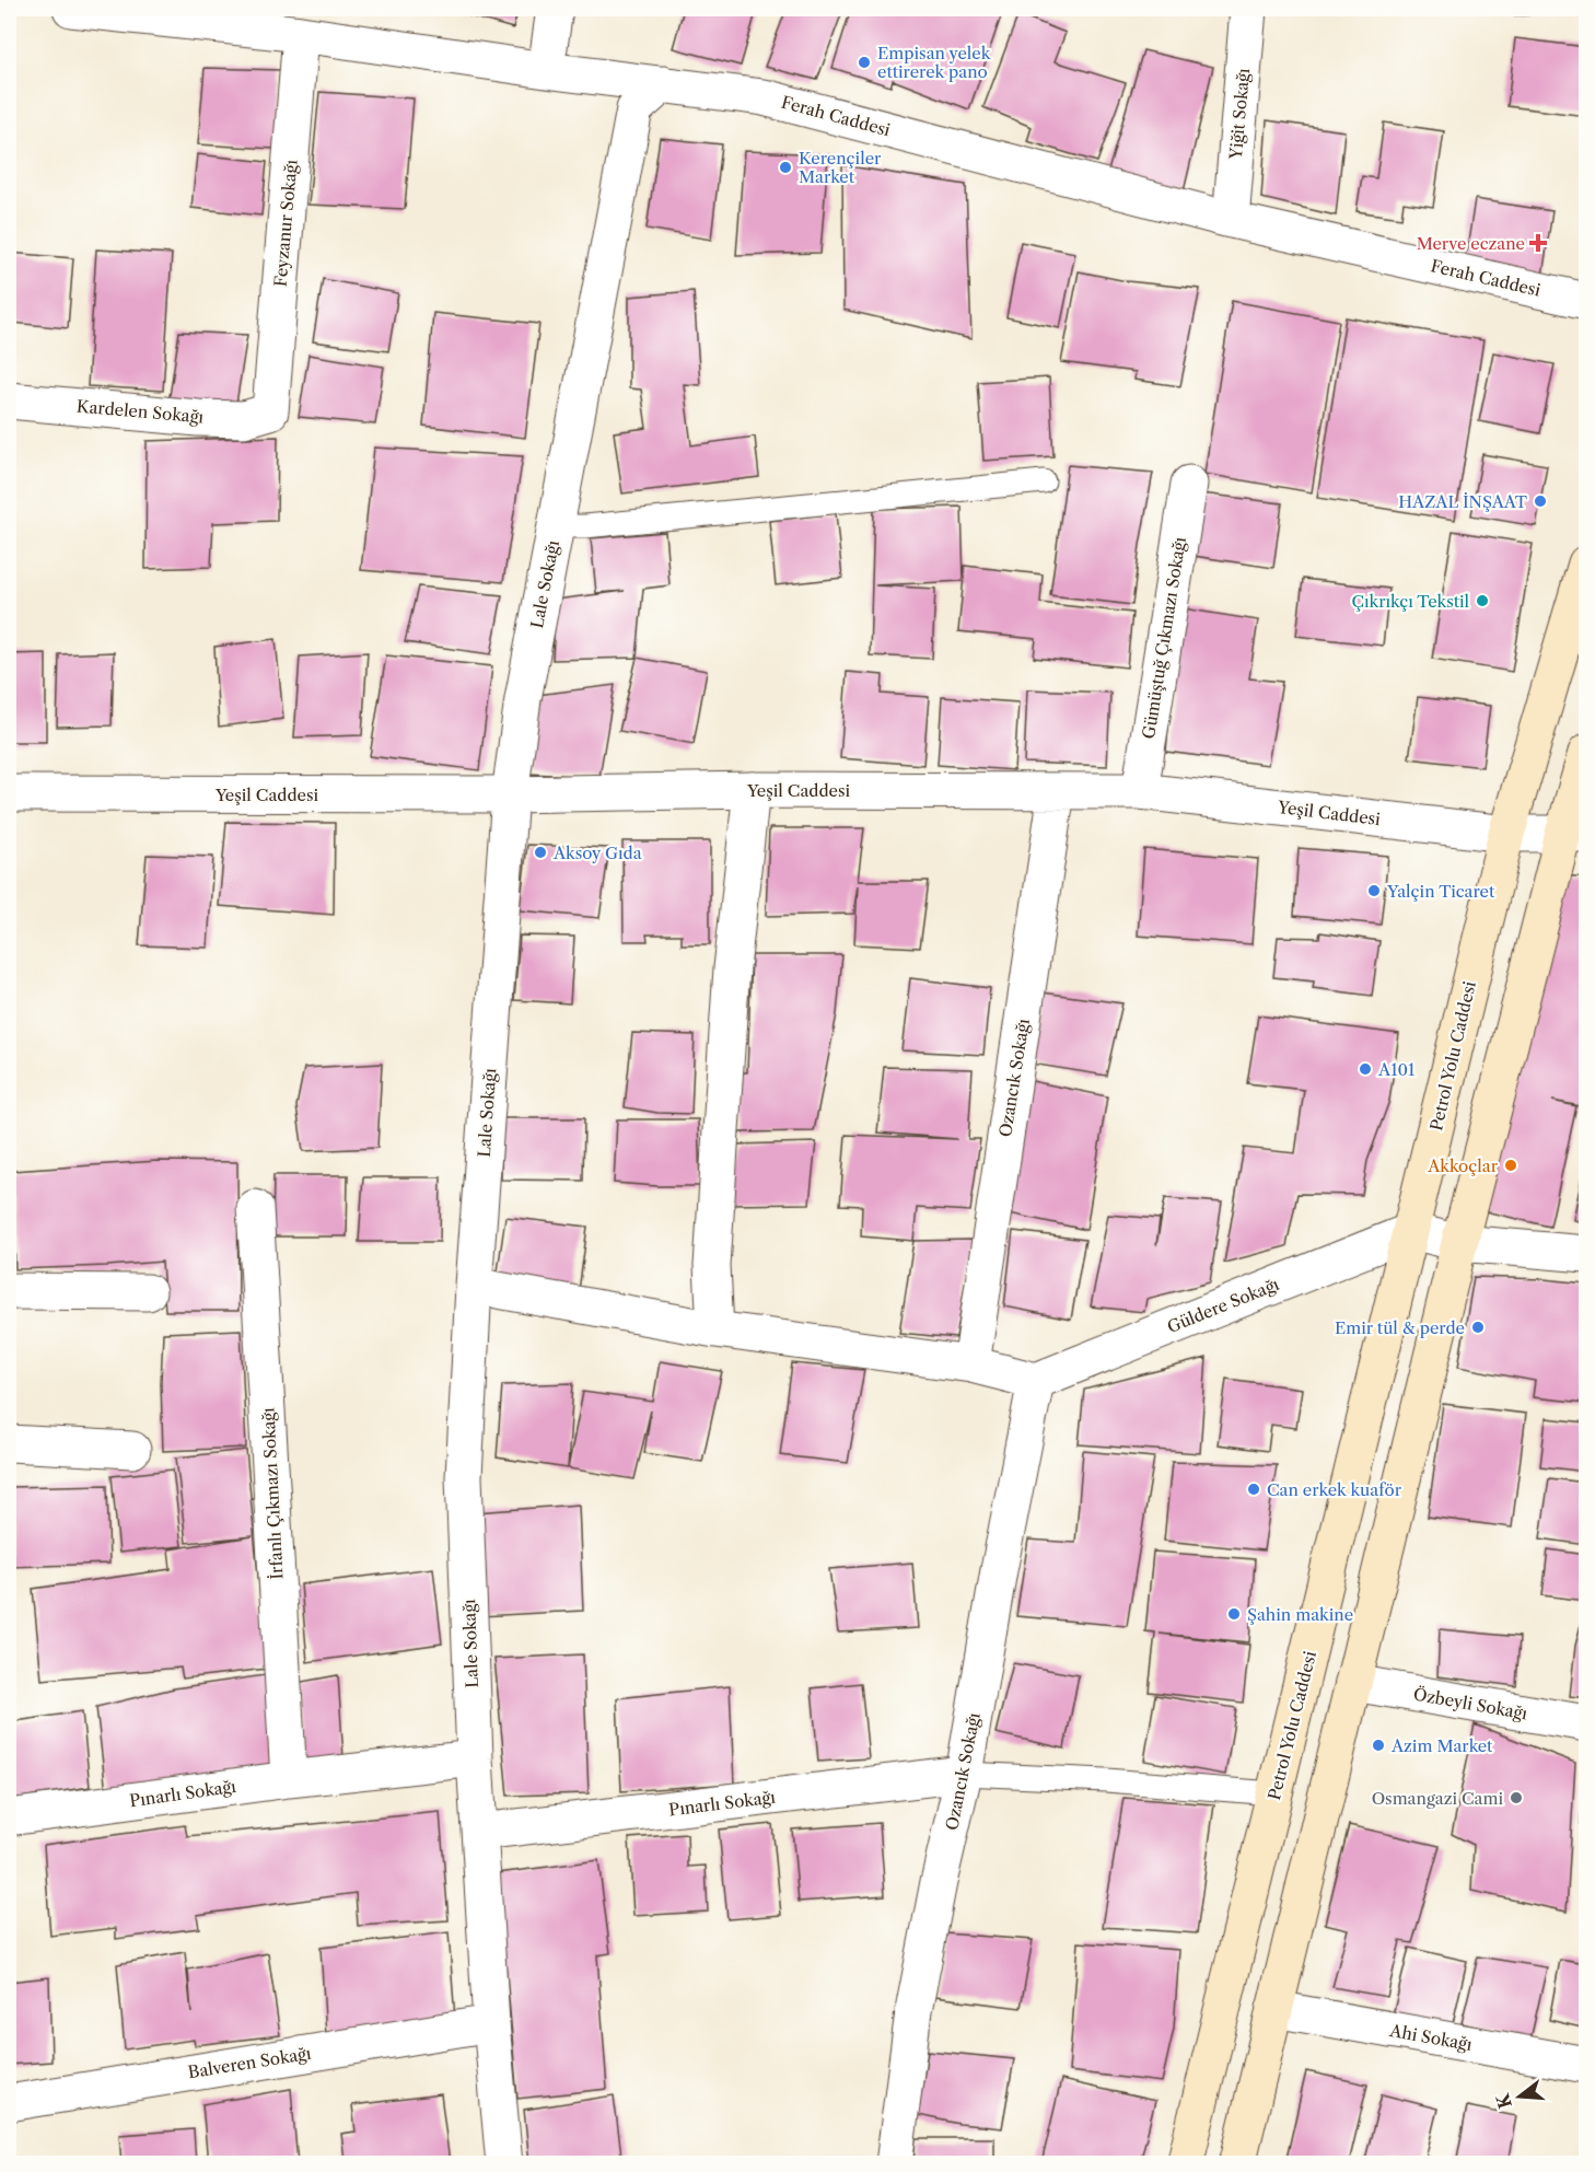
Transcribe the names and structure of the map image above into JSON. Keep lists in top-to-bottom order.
{
  "streets": {
    "main road": ["Petrol Yolu Caddesi"],
    "street": [
      "Yiğit Sokağı",
      "Ferah Caddesi",
      "Feyzanur Sokağı",
      "Kardelen Sokağı",
      "Lale Sokağı",
      "Gümüştuğ Çıkmazı Sokağı",
      "Yeşil Caddesi",
      "Ozancık Sokağı",
      "Güldere Sokağı",
      "İrfanlı Çıkmazı Sokağı",
      "Özbeyli Sokağı",
      "Pınarlı Sokağı",
      "Ahi Sokağı",
      "Balveren Sokağı"
    ]
  },
  "crossings": [
    ["Yiğit Sokağı", "Ferah Caddesi"],
    ["Ferah Caddesi", "Feyzanur Sokağı"],
    ["Ferah Caddesi", "Lale Sokağı"],
    ["Feyzanur Sokağı", "Kardelen Sokağı"],
    ["Lale Sokağı", "Yeşil Caddesi"],
    ["Lale Sokağı", "Pınarlı Sokağı"],
    ["Lale Sokağı", "Balveren Sokağı"],
    ["Gümüştuğ Çıkmazı Sokağı", "Yeşil Caddesi"],
    ["Yeşil Caddesi", "Petrol Yolu Caddesi"],
    ["Yeşil Caddesi", "Ozancık Sokağı"],
    ["Petrol Yolu Caddesi", "Güldere Sokağı"],
    ["Ozancık Sokağı", "Güldere Sokağı"],
    ["Ozancık Sokağı", "Pınarlı Sokağı"],
    ["İrfanlı Çıkmazı Sokağı", "Pınarlı Sokağı"]
  ],
  "places": {
    "other": [
      "Empisan yelek ettirerek pano",
      "Kerençiler Market",
      "HAZAL İNŞAAT",
      "Çıkrıkçı Tekstil",
      "Aksoy Gıda",
      "Yalçin Ticaret",
      "A101",
      "Akkoçlar",
      "Emir tül & perde",
      "Can erkek kuaför",
      "Şahin makine",
      "Azim Market",
      "Osmangazi Cami"
    ],
    "health": ["Merve eczane"]
  },
  "north": "left"
}
